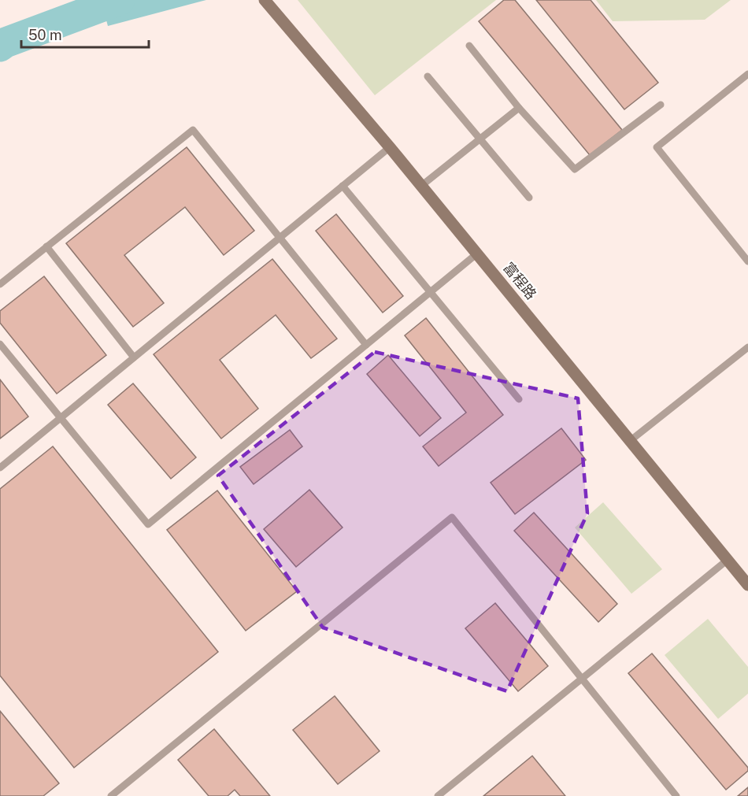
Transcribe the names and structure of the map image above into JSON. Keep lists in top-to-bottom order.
{
  "streets": {
    "main road": ["富程路"]
  },
  "scale_bar": "50 m"
}
